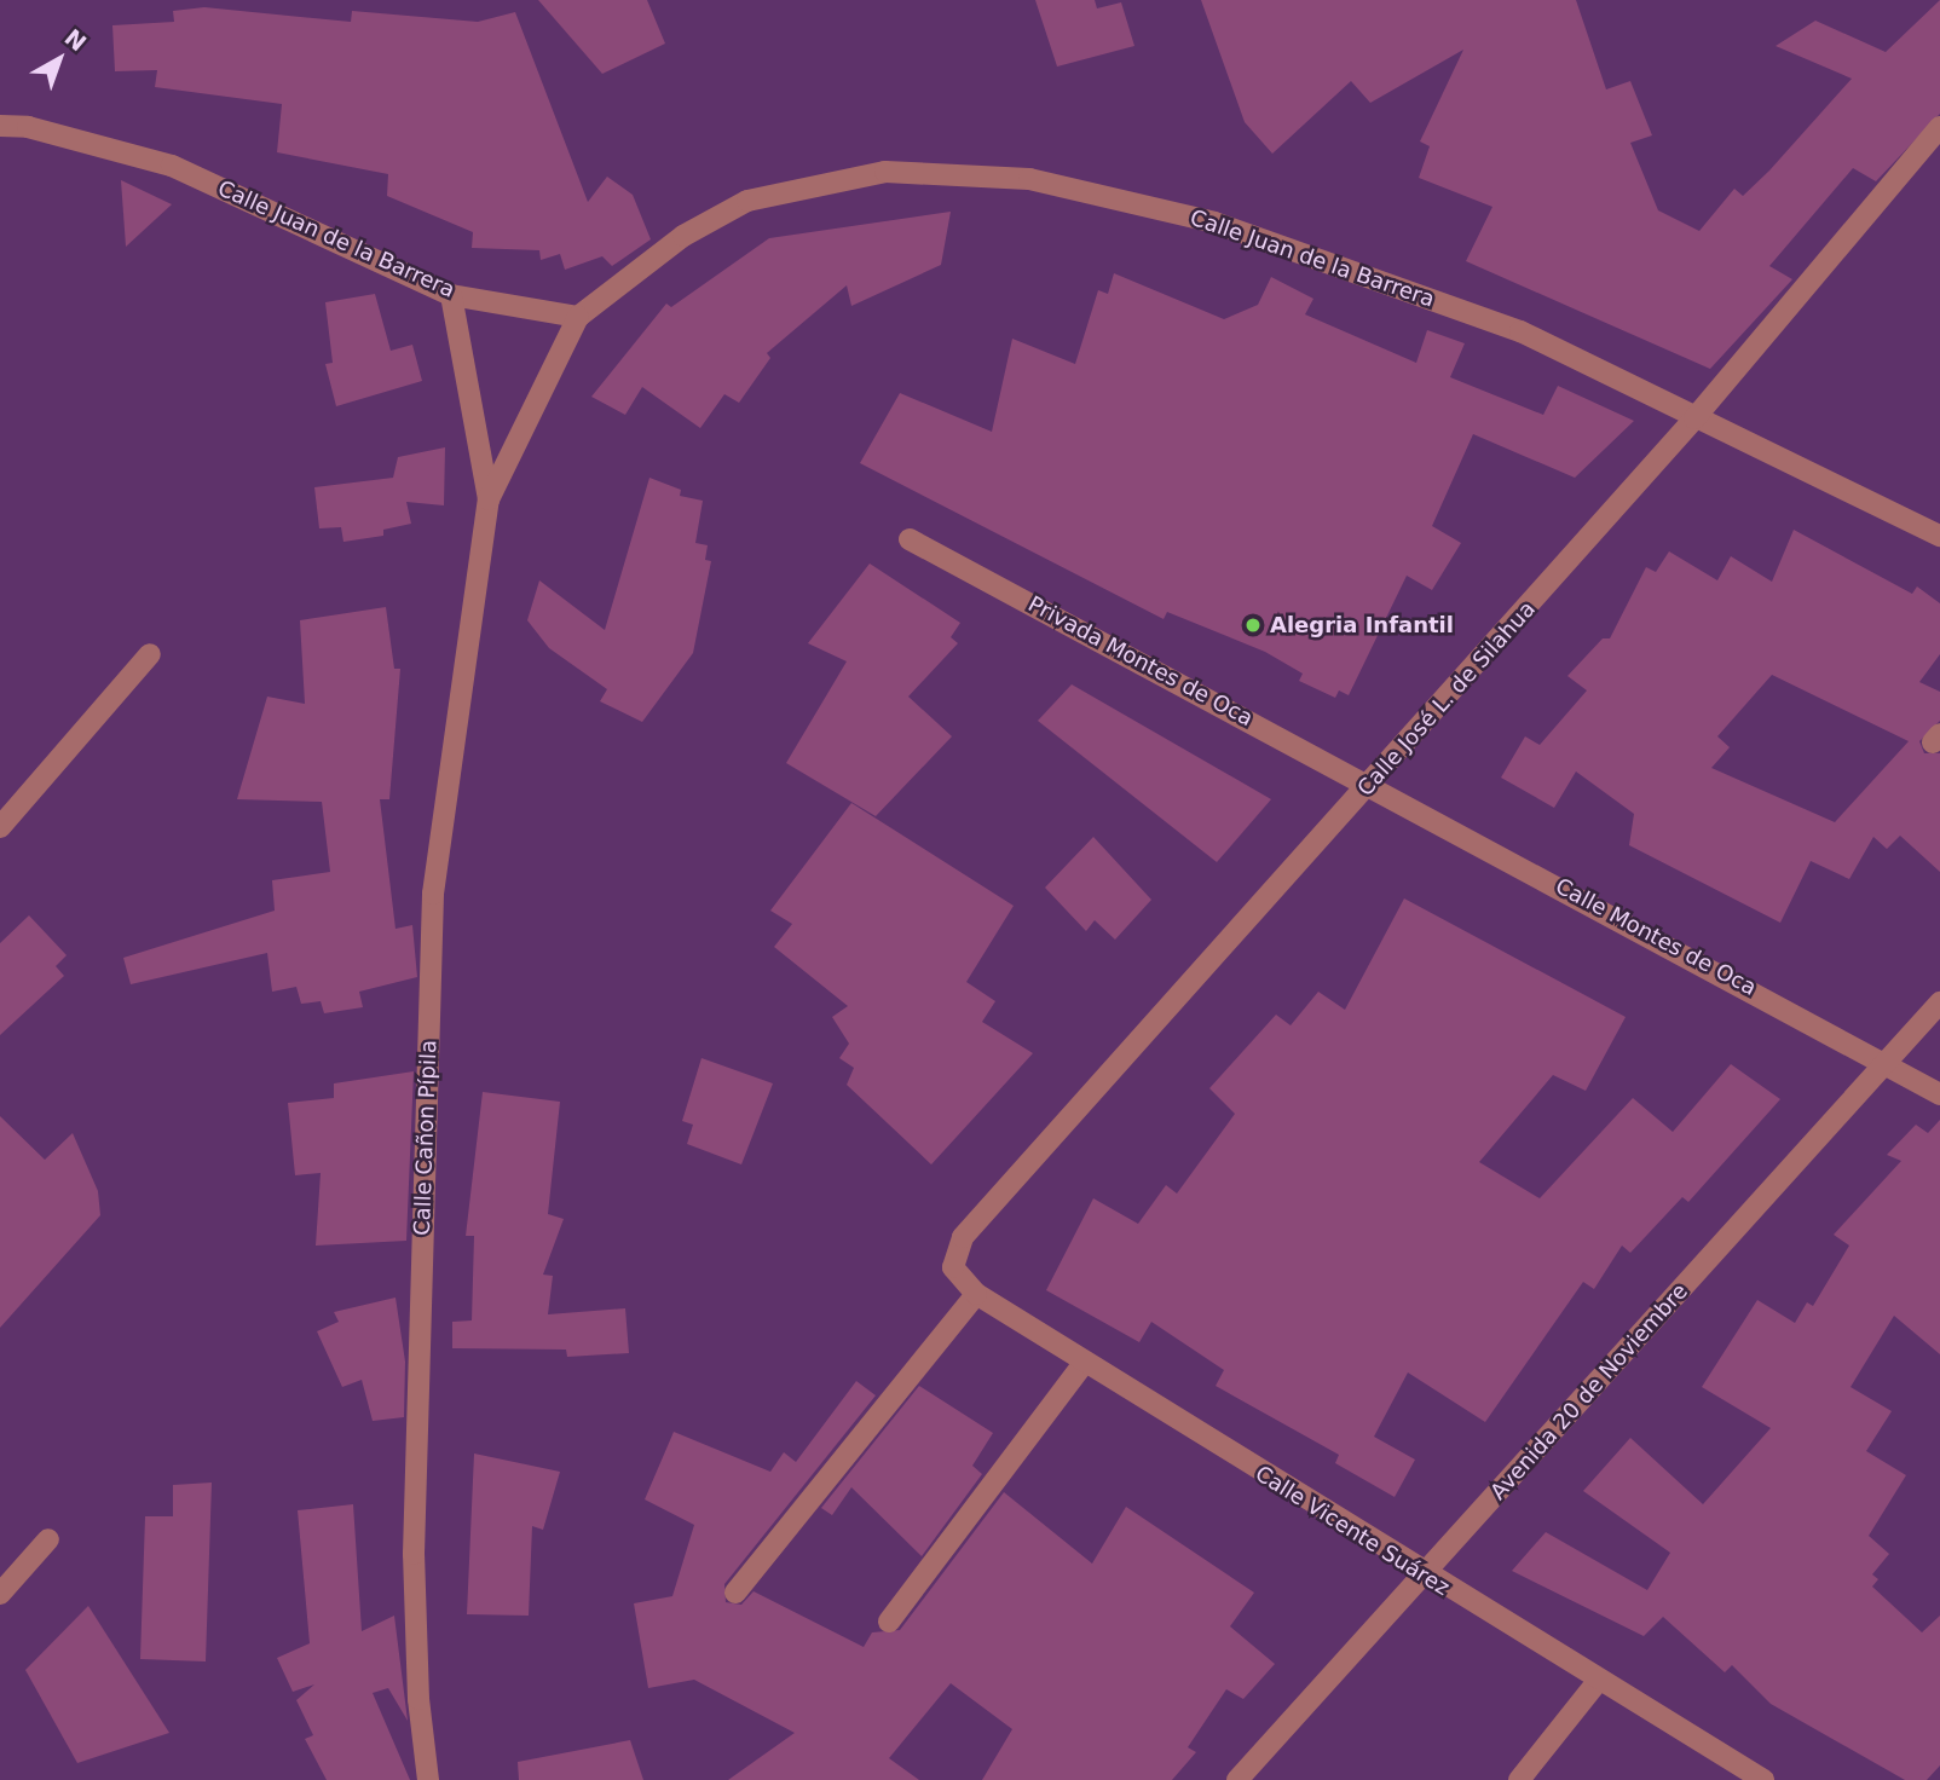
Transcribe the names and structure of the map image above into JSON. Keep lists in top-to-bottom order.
{
  "streets": {
    "street": [
      "Calle Juan de la Barrera",
      "Privada Montes de Oca",
      "Calle José L. de Silahua",
      "Calle Montes de Oca",
      "Calle Cañon Pípila",
      "Avenida 20 de Noviembre",
      "Calle Vicente Suárez"
    ]
  },
  "crossings": [
    ["Calle Juan de la Barrera", "Calle José L. de Silahua"],
    ["Calle Juan de la Barrera", "Calle Cañon Pípila"],
    ["Privada Montes de Oca", "Calle José L. de Silahua"],
    ["Privada Montes de Oca", "Calle Montes de Oca"],
    ["Calle José L. de Silahua", "Calle Montes de Oca"],
    ["Calle José L. de Silahua", "Calle Vicente Suárez"],
    ["Calle Montes de Oca", "Avenida 20 de Noviembre"],
    ["Avenida 20 de Noviembre", "Calle Vicente Suárez"]
  ],
  "places": ["Alegria Infantil"],
  "north": "top right"
}
